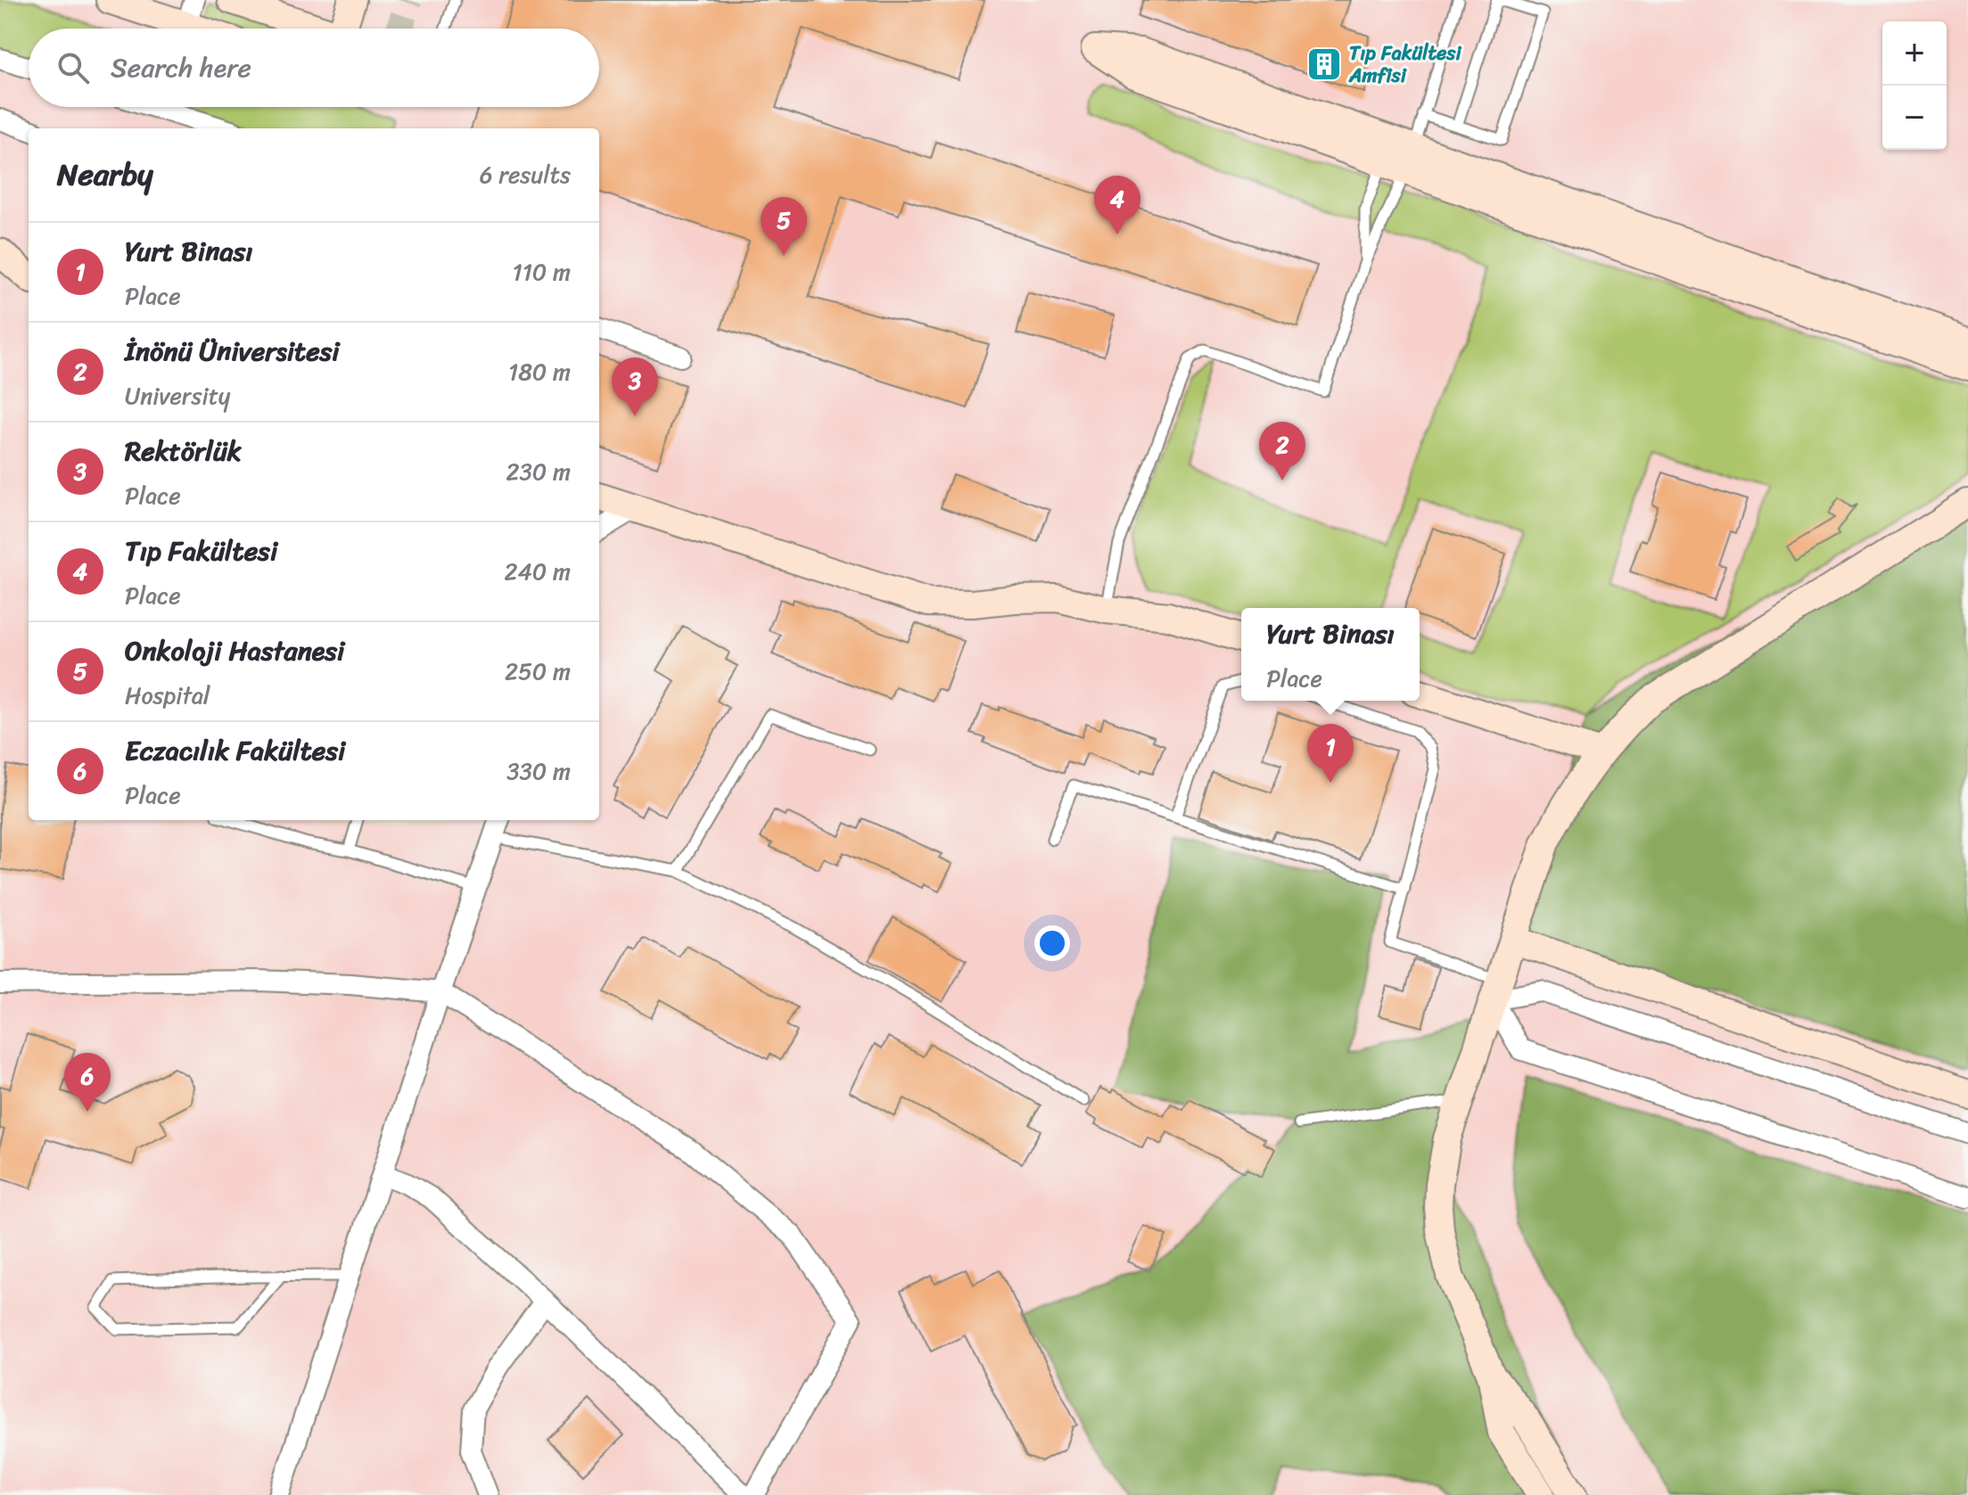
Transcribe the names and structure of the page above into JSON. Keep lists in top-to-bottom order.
{
  "places": {
    "building": ["Tıp Fakültesi Amfisi"]
  },
  "page": {
    "map_buttons": ["+", "−"],
    "search": "Search here",
    "heading": ["Nearby", "6 results"],
    "pins": [
      "4",
      "5",
      "3",
      "2",
      "1",
      "6"
    ],
    "list": [
      {
        "mark": "1",
        "name": "Yurt Binası",
        "note": "Place",
        "value": "110 m"
      },
      {
        "mark": "2",
        "name": "İnönü Üniversitesi",
        "note": "University",
        "value": "180 m"
      },
      {
        "mark": "3",
        "name": "Rektörlük",
        "note": "Place",
        "value": "230 m"
      },
      {
        "mark": "4",
        "name": "Tıp Fakültesi",
        "note": "Place",
        "value": "240 m"
      },
      {
        "mark": "5",
        "name": "Onkoloji Hastanesi",
        "note": "Hospital",
        "value": "250 m"
      },
      {
        "mark": "6",
        "name": "Eczacılık Fakültesi",
        "note": "Place",
        "value": "330 m"
      }
    ],
    "popup": ["Yurt Binası", "Place"]
  }
}
